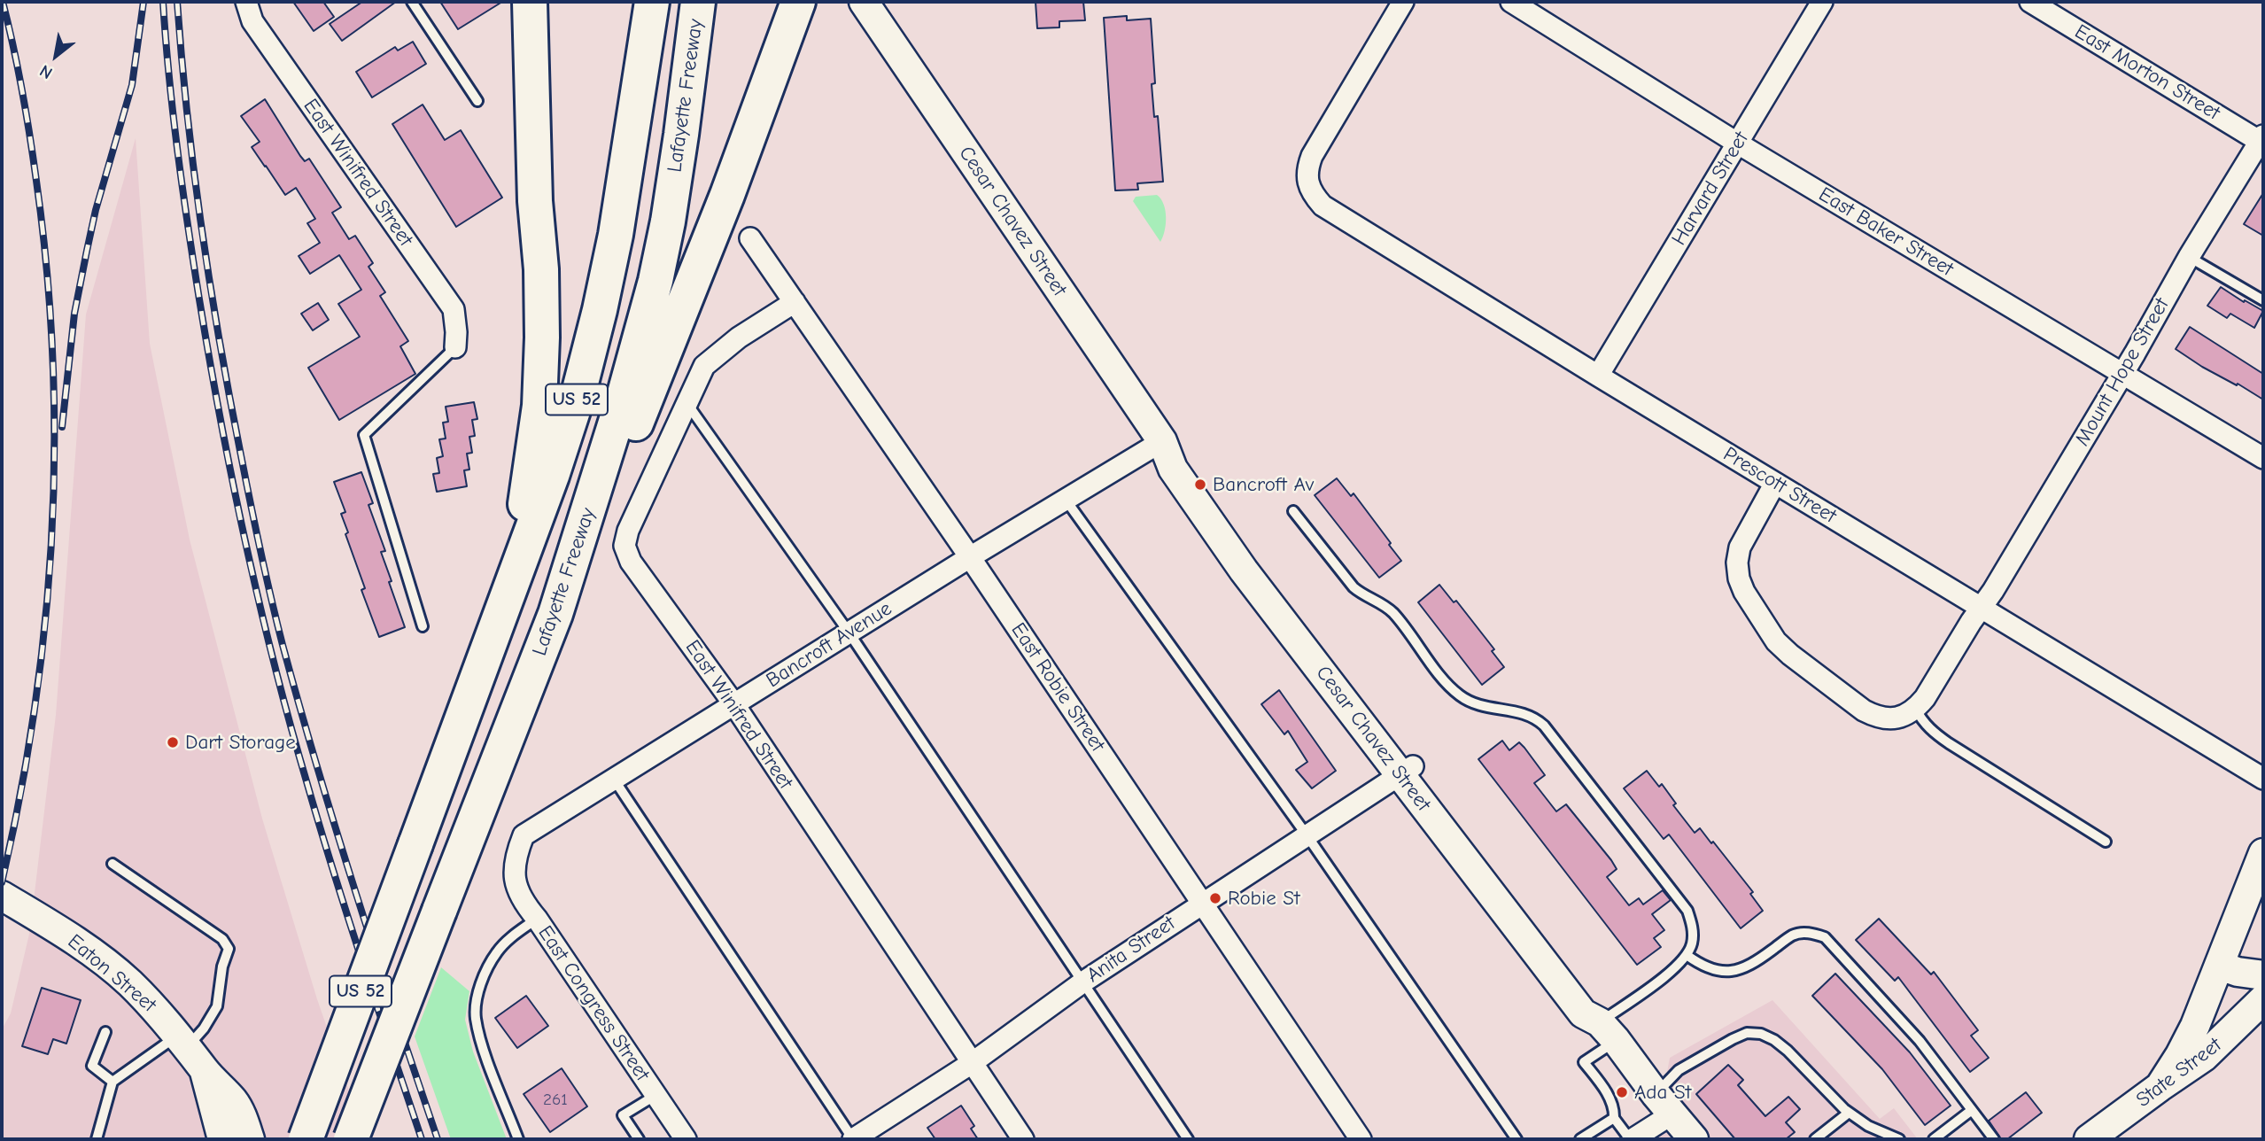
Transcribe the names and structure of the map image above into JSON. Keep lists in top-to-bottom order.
{
  "streets": {
    "highway": ["Lafayette Freeway", "US 52"],
    "main road": ["Cesar Chavez Street", "Eaton Street", "State Street"],
    "street": [
      "East Morton Street",
      "East Winifred Street",
      "Harvard Street",
      "East Baker Street",
      "Mount Hope Street",
      "Prescott Street",
      "Bancroft Avenue",
      "East Robie Street",
      "Anita Street",
      "East Congress Street"
    ]
  },
  "crossings": [
    ["East Morton Street", "Mount Hope Street"],
    ["East Winifred Street", "Bancroft Avenue"],
    ["East Winifred Street", "East Robie Street"],
    ["East Winifred Street", "Anita Street"],
    ["Harvard Street", "East Baker Street"],
    ["Harvard Street", "Prescott Street"],
    ["Cesar Chavez Street", "Bancroft Avenue"],
    ["Cesar Chavez Street", "Anita Street"],
    ["East Baker Street", "Mount Hope Street"],
    ["Mount Hope Street", "Prescott Street"],
    ["Bancroft Avenue", "East Robie Street"],
    ["Bancroft Avenue", "East Congress Street"],
    ["East Robie Street", "Anita Street"]
  ],
  "places": [
    "Bancroft Av",
    "Dart Storage",
    "Robie St",
    "Ada St"
  ],
  "house_numbers": ["261"],
  "north": "bottom left"
}
